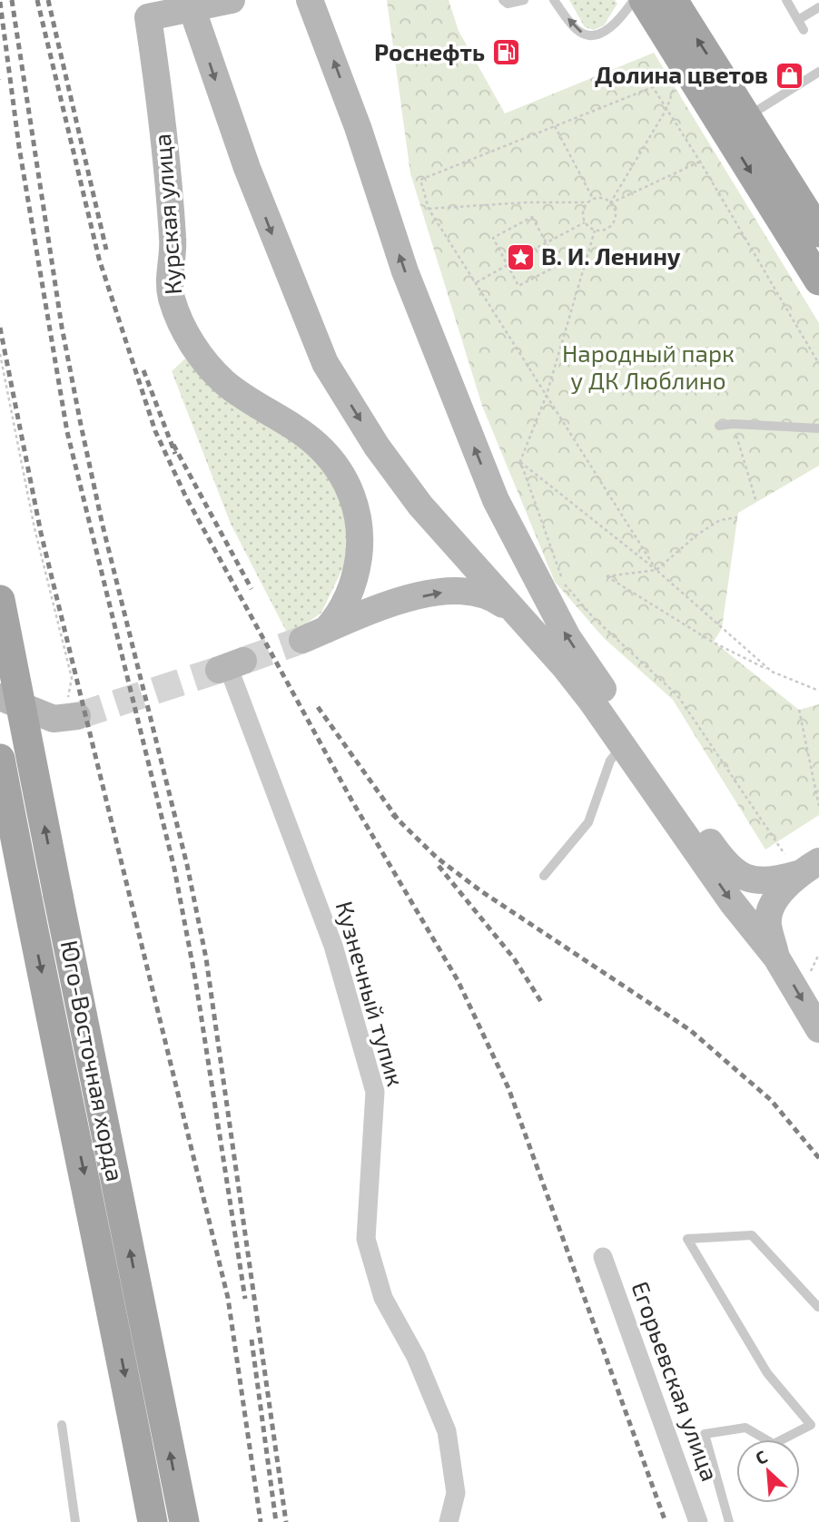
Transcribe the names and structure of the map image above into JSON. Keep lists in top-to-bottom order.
{
  "streets": {
    "main road": ["Курская улица", "Юго-Восточная хорда"],
    "street": ["Кузнечный тупик", "Егорьевская улица"]
  },
  "parks": ["Народный парк у ДК Люблино"],
  "places": {
    "fuel station": ["Роснефть"],
    "shop": ["Долина цветов"],
    "place": ["В. И. Ленину"]
  },
  "north": "top left"
}
